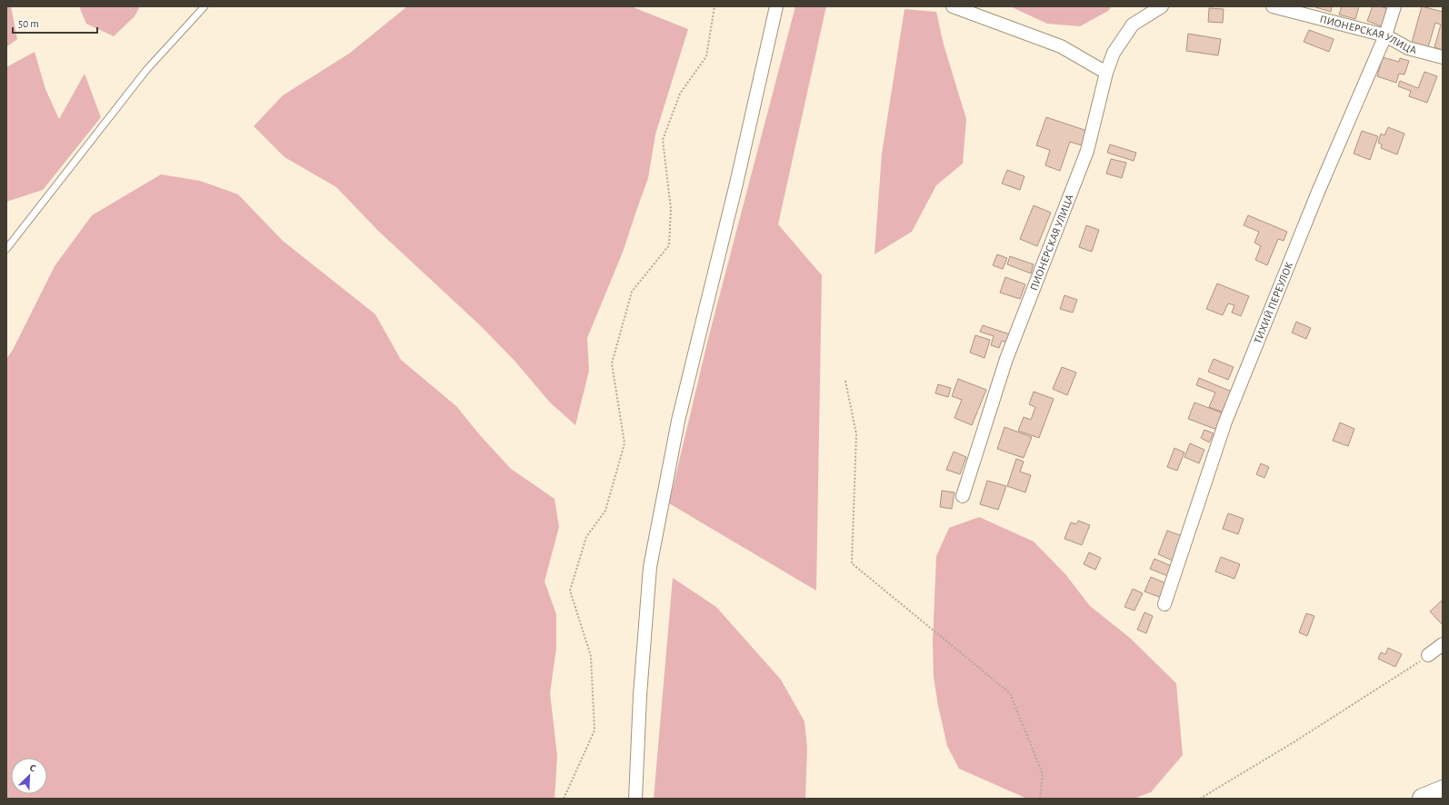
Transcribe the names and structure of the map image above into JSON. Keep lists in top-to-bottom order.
{
  "streets": {
    "street": ["ПИОНЕРСКАЯ УЛИЦА", "ТИХИЙ ПЕРЕУЛОК"]
  },
  "crossings": [
    ["ПИОНЕРСКАЯ УЛИЦА", "ТИХИЙ ПЕРЕУЛОК"]
  ],
  "scale_bar": "50 m",
  "north": "top right"
}
